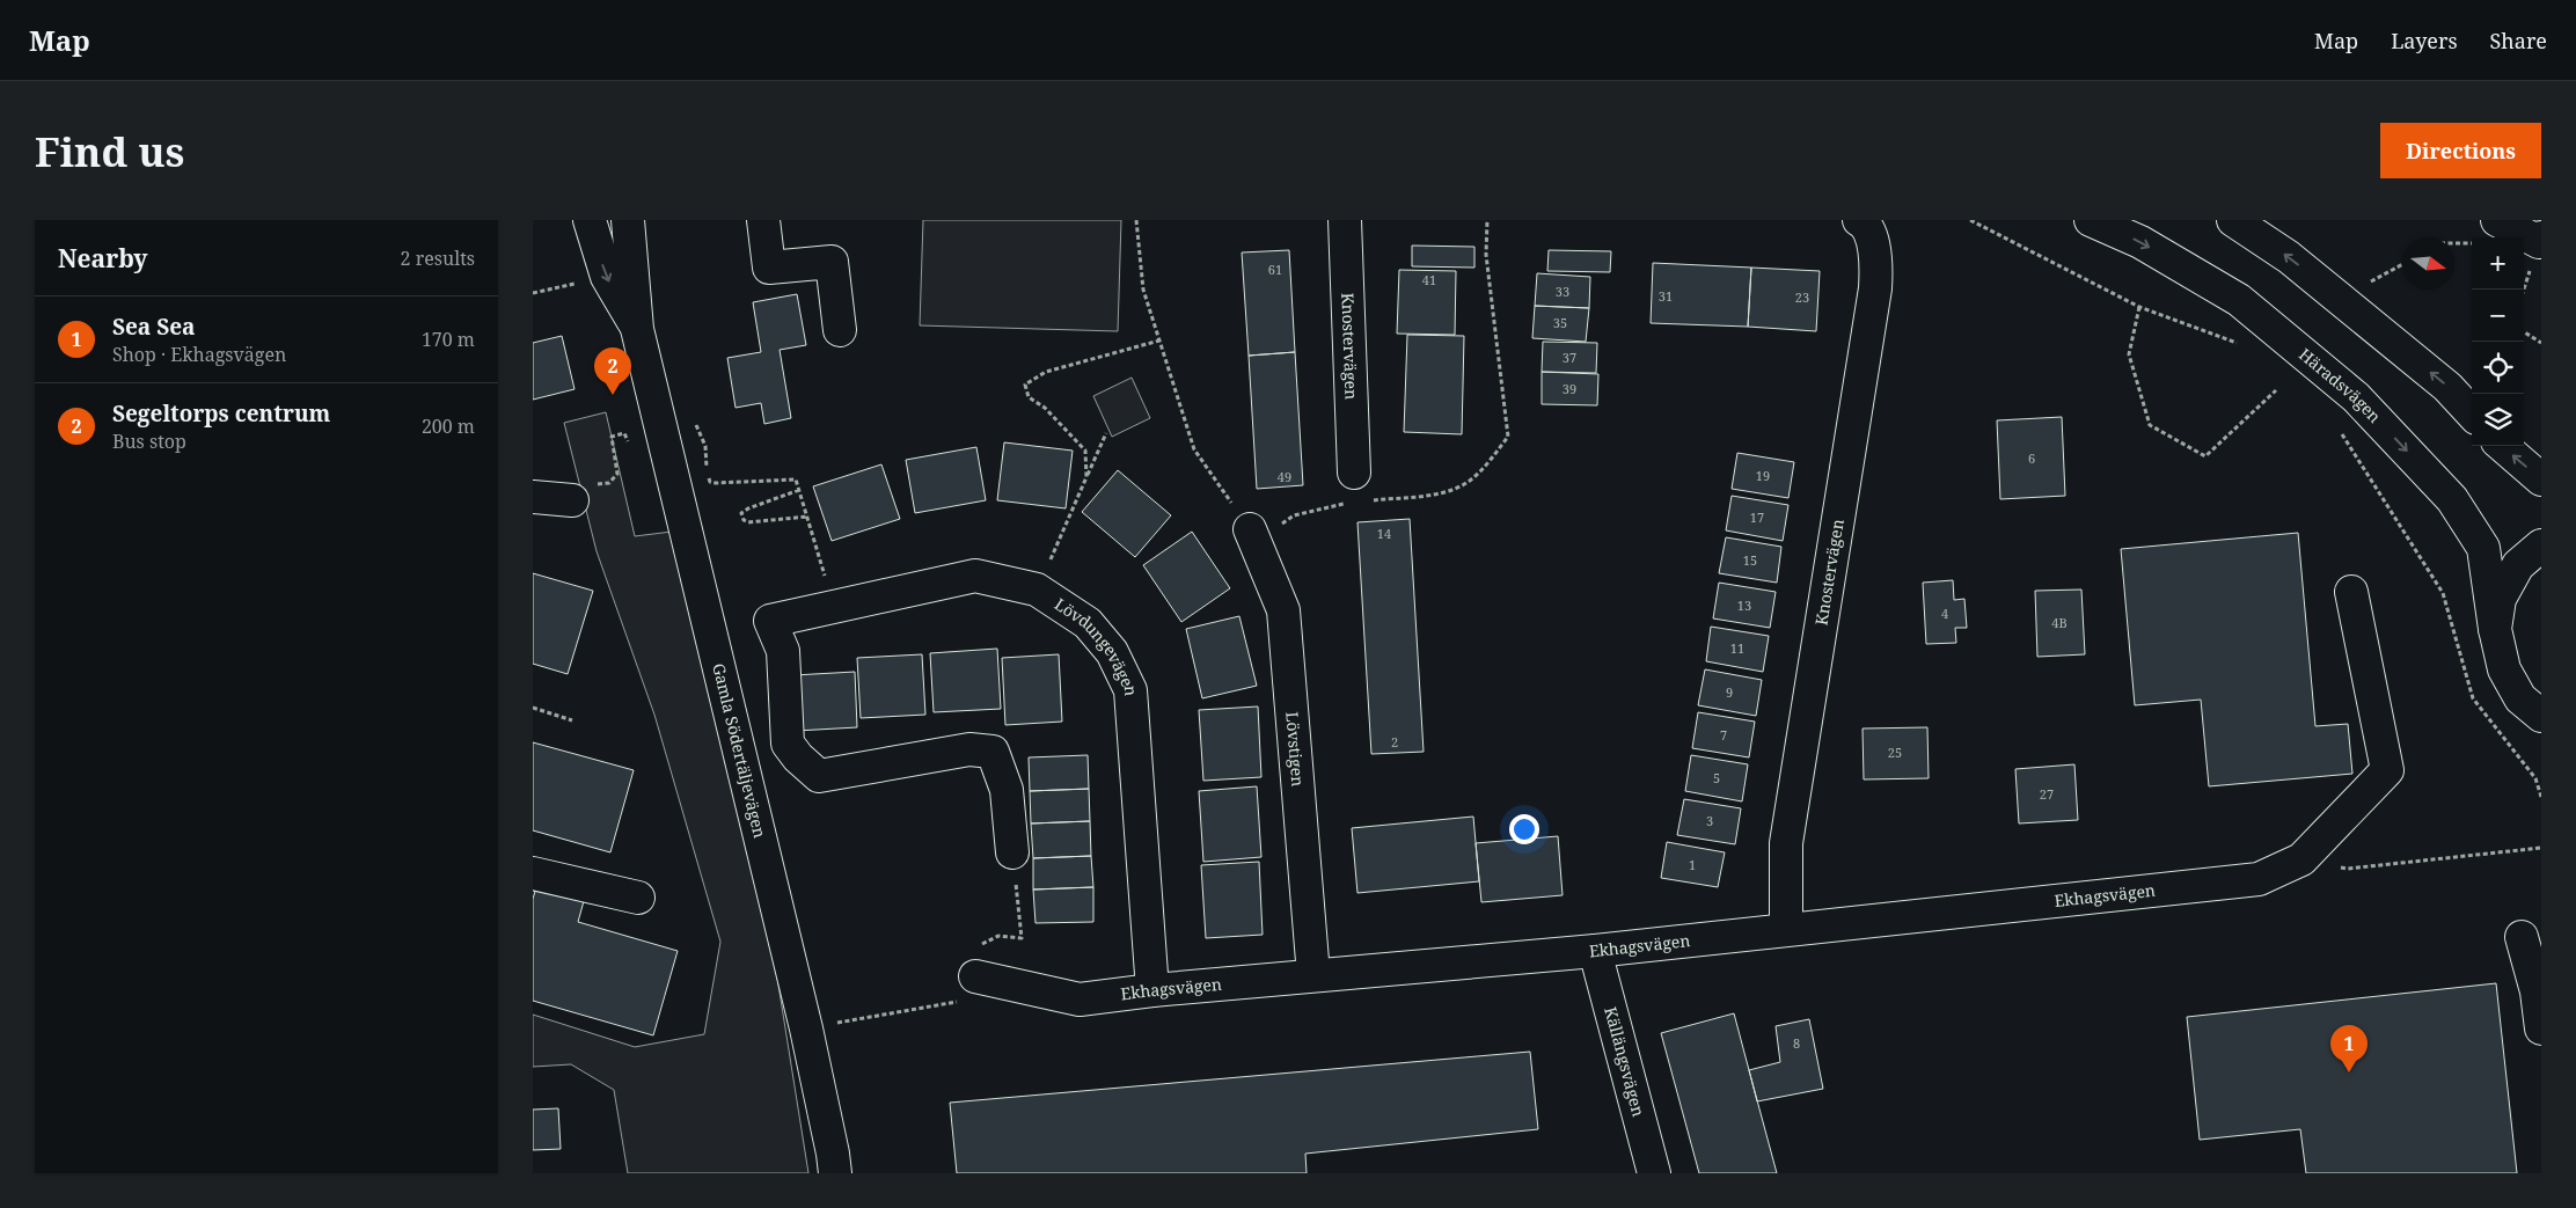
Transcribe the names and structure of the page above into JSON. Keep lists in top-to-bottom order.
{
  "streets": {
    "street": [
      "Knostervägen",
      "Häradsvägen",
      "Lövdungevägen",
      "Lövstigen",
      "Gamla Södertäljevägen",
      "Ekhagsvägen",
      "Källängsvägen"
    ]
  },
  "crossings": [
    ["Knostervägen", "Ekhagsvägen"],
    ["Lövdungevägen", "Ekhagsvägen"],
    ["Lövstigen", "Ekhagsvägen"],
    ["Ekhagsvägen", "Källängsvägen"]
  ],
  "house_numbers": [
    "61",
    "41",
    "33",
    "31",
    "23",
    "35",
    "37",
    "39",
    "6",
    "19",
    "49",
    "17",
    "14",
    "15",
    "13",
    "4",
    "4B",
    "11",
    "9",
    "7",
    "2",
    "25",
    "5",
    "27",
    "3",
    "1",
    "8"
  ],
  "north": "right",
  "page": {
    "header": "Map",
    "nav": ["Map", "Layers", "Share"],
    "buttons": "Directions",
    "title": "Find us",
    "heading": ["Nearby", "2 results"],
    "map_buttons": ["+", "−"],
    "list": [
      {
        "mark": "1",
        "name": "Sea Sea",
        "note": "Shop · Ekhagsvägen",
        "value": "170 m"
      },
      {
        "mark": "2",
        "name": "Segeltorps centrum",
        "note": "Bus stop",
        "value": "200 m"
      }
    ],
    "pins": ["2", "1"]
  }
}
